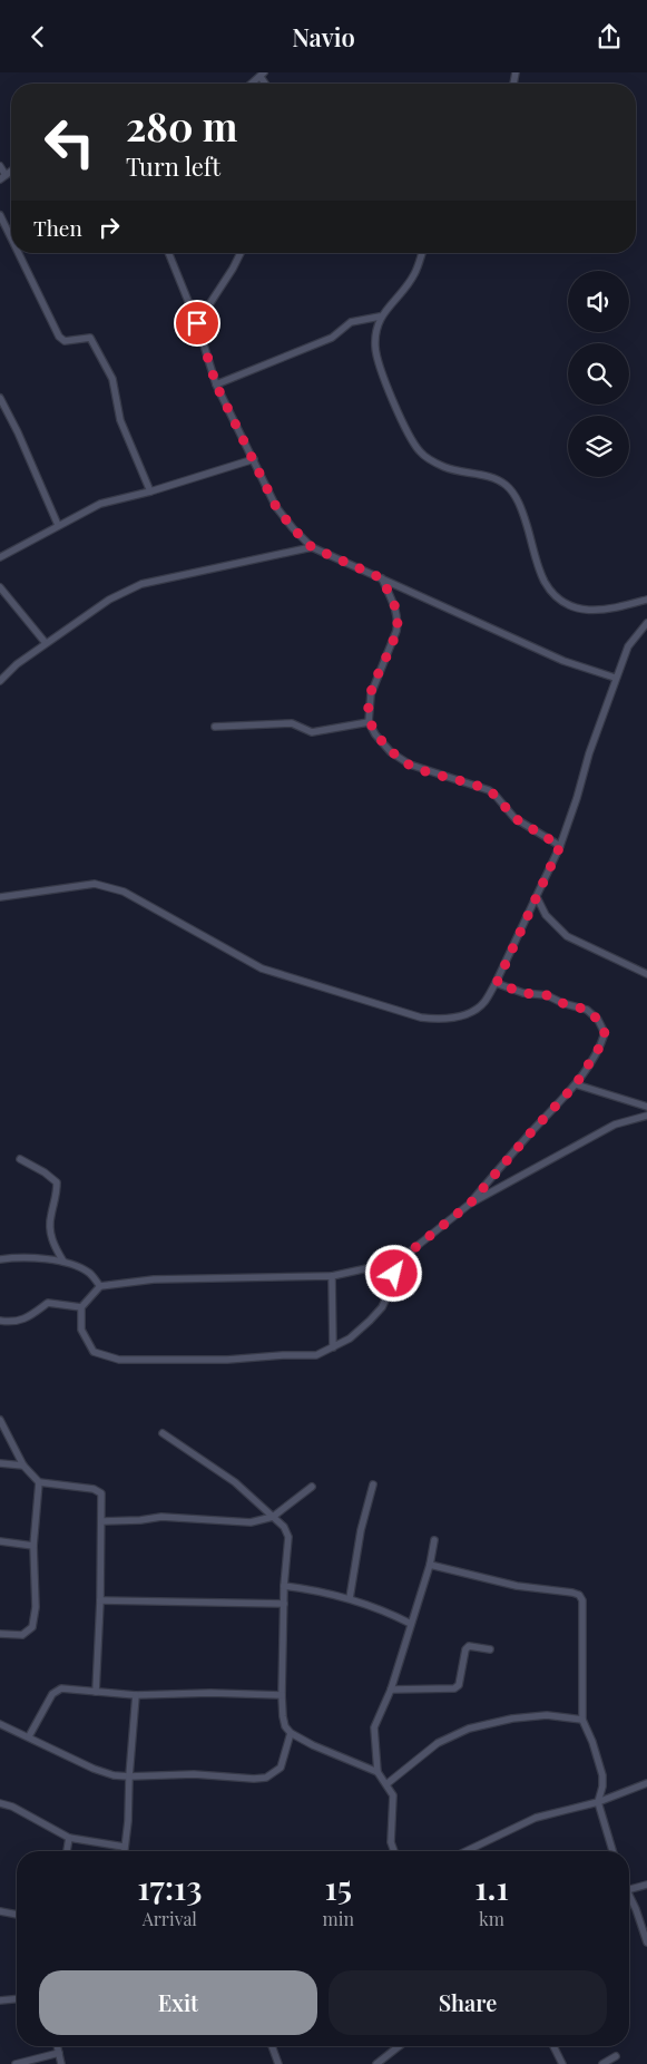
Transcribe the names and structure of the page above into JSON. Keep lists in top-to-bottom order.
{
  "page": {
    "header": "Navio",
    "turn": ["280 m", "Turn left"],
    "then": "Then",
    "eta": [
      "17:13",
      "Arrival",
      "15",
      "min",
      "1.1",
      "km"
    ],
    "buttons": ["Exit", "Share"]
  }
}
